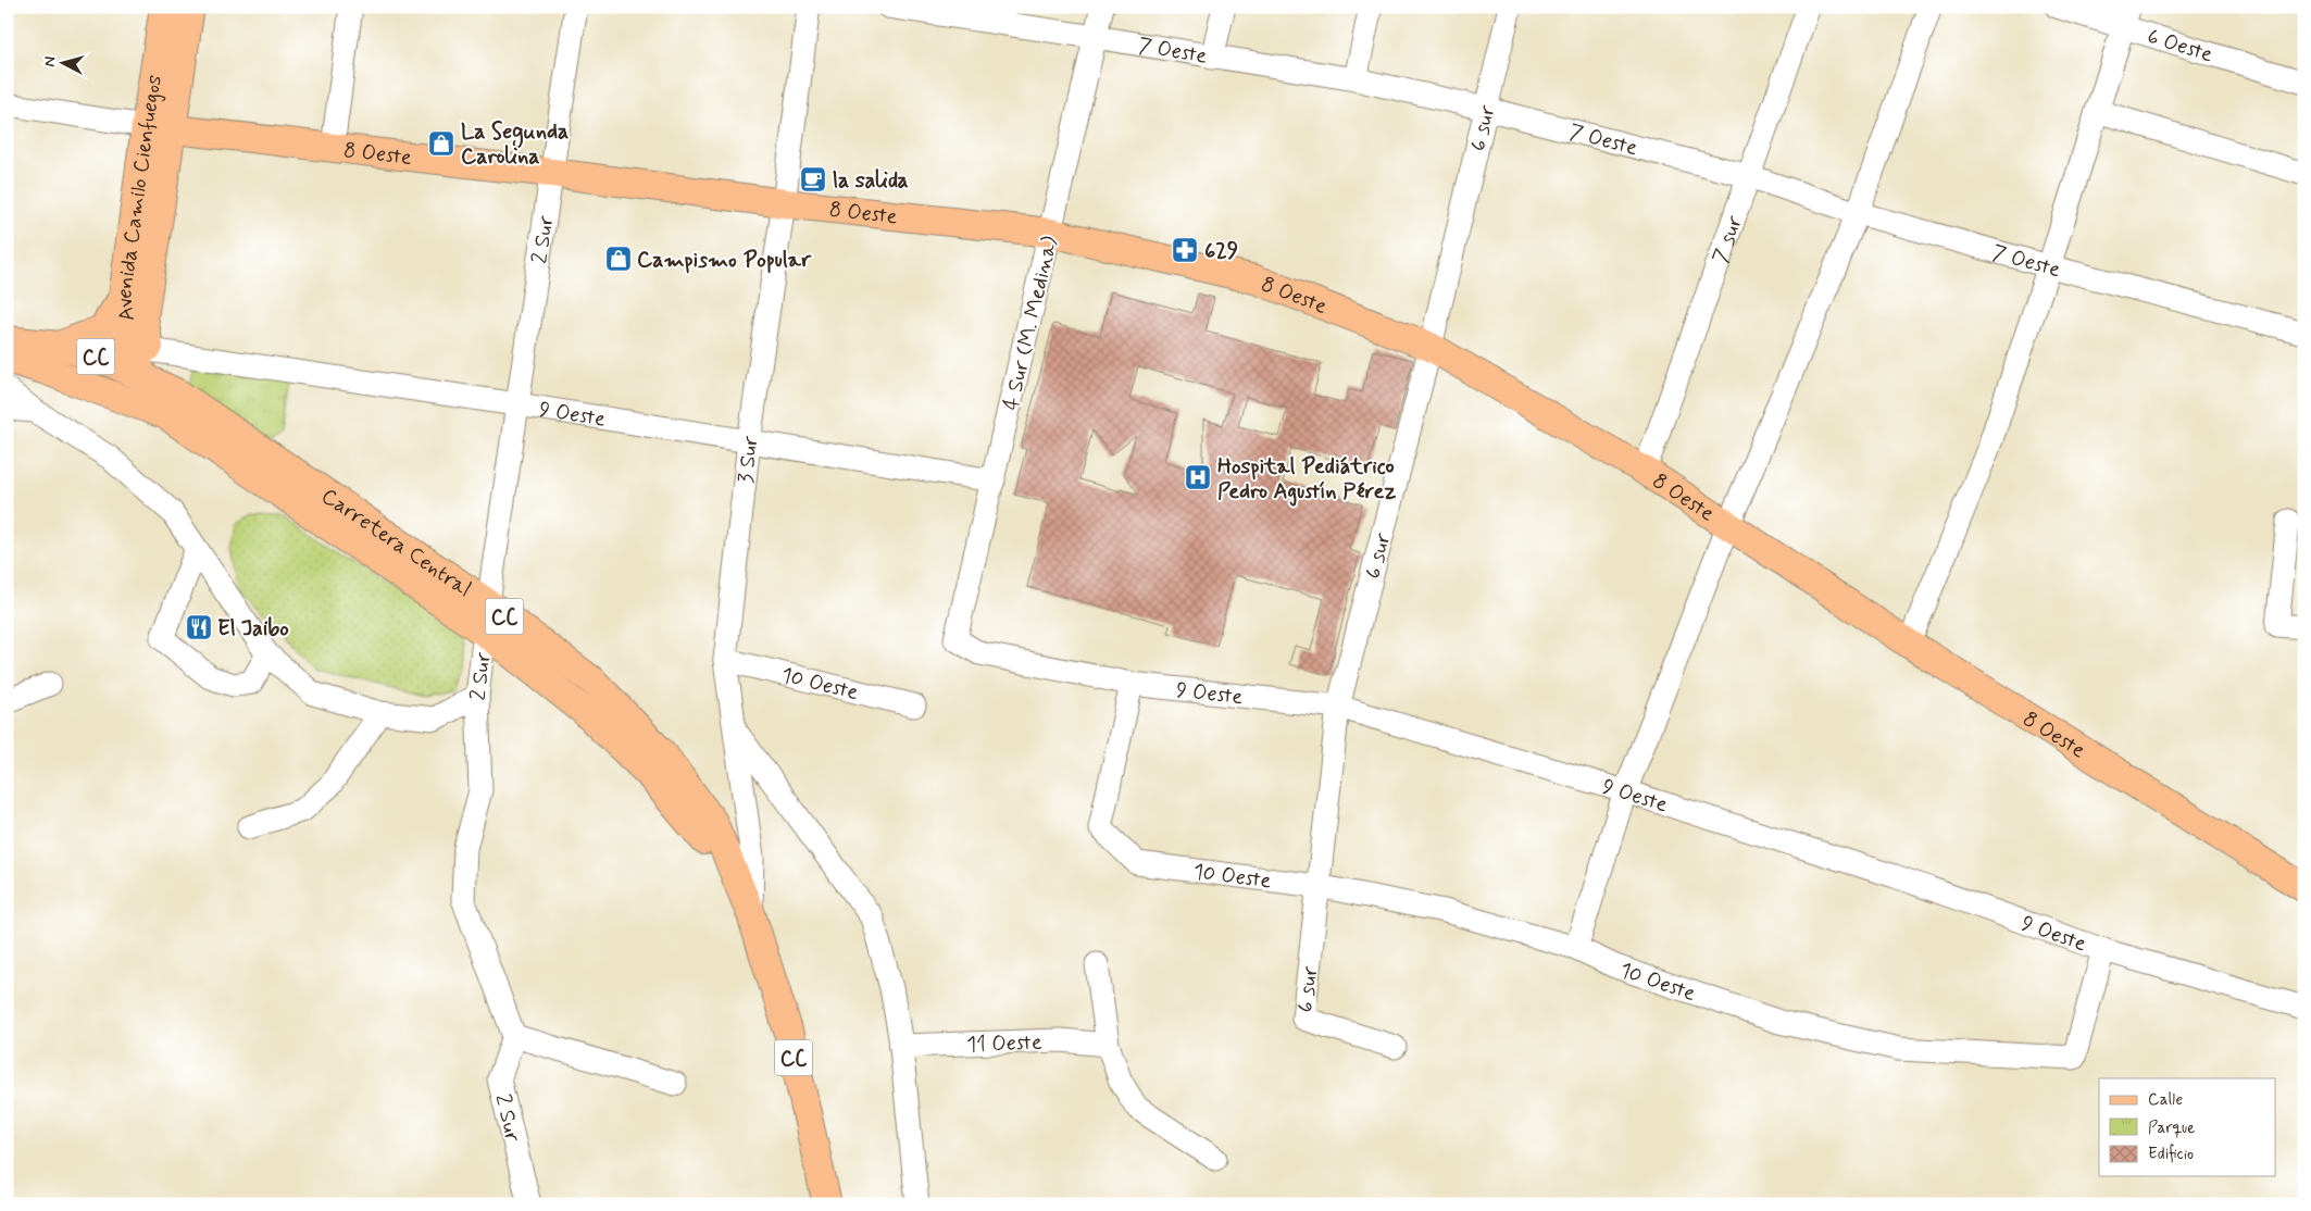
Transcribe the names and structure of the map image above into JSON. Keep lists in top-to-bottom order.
{
  "streets": {
    "main road": [
      "8 Oeste",
      "Avenida Camilo Cienfuegos",
      "CC",
      "Carretera Central"
    ],
    "street": [
      "6 Oeste",
      "7 Oeste",
      "6 sur",
      "7 sur",
      "2 Sur",
      "4 Sur (M. Medina)",
      "9 Oeste",
      "3 Sur",
      "10 Oeste",
      "11 Oeste"
    ]
  },
  "crossings": [
    ["7 Oeste", "6 sur"],
    ["7 Oeste", "7 sur"],
    ["7 Oeste", "4 Sur (M. Medina)"],
    ["6 sur", "8 Oeste"],
    ["6 sur", "9 Oeste"],
    ["6 sur", "10 Oeste"],
    ["8 Oeste", "Avenida Camilo Cienfuegos"],
    ["8 Oeste", "7 sur"],
    ["8 Oeste", "2 Sur"],
    ["8 Oeste", "4 Sur (M. Medina)"],
    ["8 Oeste", "3 Sur"],
    ["Avenida Camilo Cienfuegos", "CC"],
    ["Avenida Camilo Cienfuegos", "9 Oeste"],
    ["Avenida Camilo Cienfuegos", "Carretera Central"],
    ["2 Sur", "9 Oeste"],
    ["2 Sur", "Carretera Central"],
    ["4 Sur (M. Medina)", "9 Oeste"],
    ["CC", "Carretera Central"],
    ["9 Oeste", "3 Sur"],
    ["9 Oeste", "10 Oeste"],
    ["3 Sur", "Carretera Central"],
    ["3 Sur", "10 Oeste"]
  ],
  "places": {
    "shop": ["La Segunda Carolina", "Campismo Popular"],
    "cafe": ["la salida"],
    "pharmacy": ["629"],
    "hospital": ["Hospital Pediátrico Pedro Agustín Pérez"],
    "restaurant": ["El Jaibo"]
  },
  "legend": ["Calle", "Parque", "Edificio"],
  "north": "left"
}
